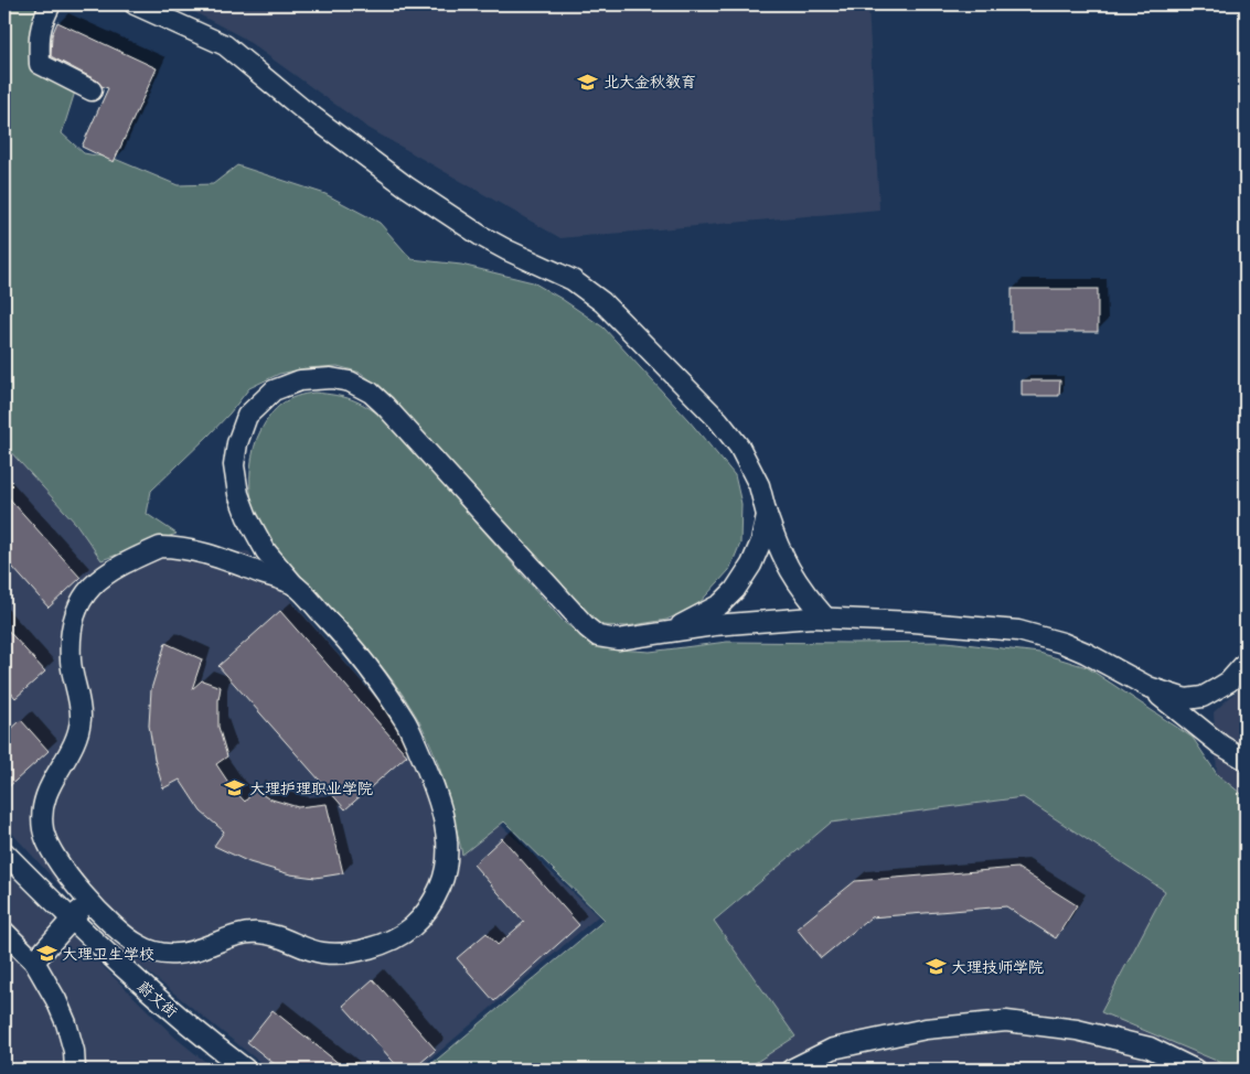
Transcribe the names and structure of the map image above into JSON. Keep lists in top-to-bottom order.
{
  "streets": {
    "street": ["蔚文街"]
  },
  "places": {
    "school or university": [
      "北大金秋教育",
      "大理护理职业学院",
      "大理卫生学校",
      "大理技师学院"
    ]
  }
}
